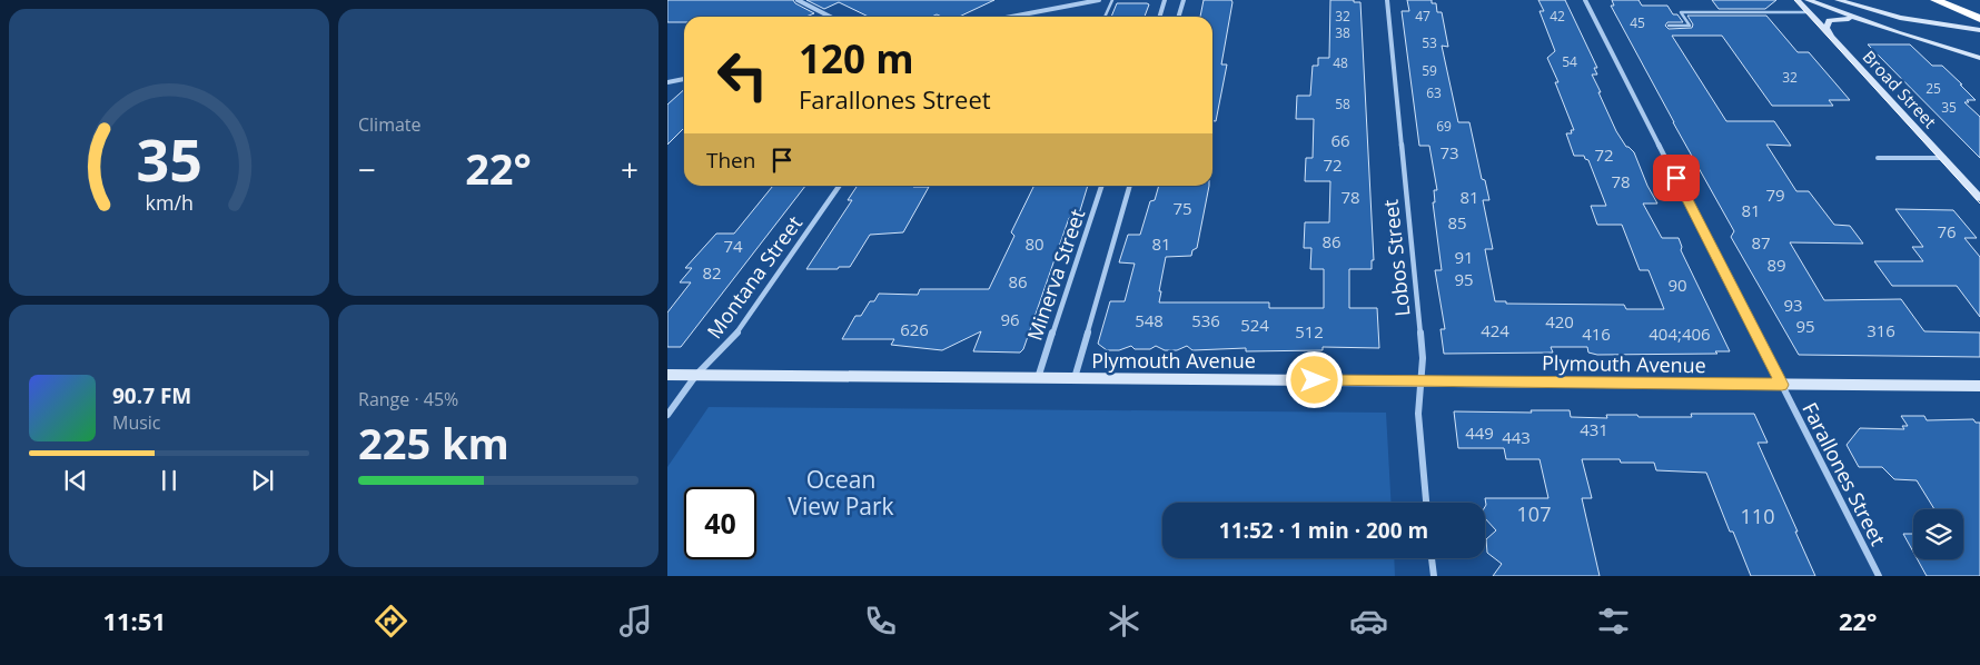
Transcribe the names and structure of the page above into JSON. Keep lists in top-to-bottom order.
{
  "streets": {
    "street": [
      "Broad Street",
      "Lobos Street",
      "Minerva Street",
      "Montana Street",
      "Plymouth Avenue",
      "Farallones Street"
    ]
  },
  "crossings": [
    ["Lobos Street", "Plymouth Avenue"],
    ["Minerva Street", "Plymouth Avenue"],
    ["Montana Street", "Plymouth Avenue"],
    ["Plymouth Avenue", "Farallones Street"]
  ],
  "parks": ["Ocean View Park"],
  "house_numbers": [
    "32",
    "47",
    "42",
    "45",
    "38",
    "53",
    "54",
    "48",
    "59",
    "32",
    "25",
    "63",
    "58",
    "35",
    "69",
    "66",
    "73",
    "72",
    "72",
    "78",
    "79",
    "78",
    "81",
    "75",
    "81",
    "85",
    "76",
    "86",
    "87",
    "80",
    "81",
    "74",
    "91",
    "89",
    "82",
    "95",
    "86",
    "90",
    "93",
    "96",
    "548",
    "536",
    "420",
    "524",
    "95",
    "626",
    "424",
    "316",
    "512",
    "416",
    "404;406",
    "431",
    "449",
    "443",
    "107",
    "110"
  ],
  "page": {
    "tile": [
      "Climate",
      ["Range · 45%", "225 km"]
    ],
    "turn": ["120 m", "Farallones Street"],
    "then": "Then",
    "heat": ["−", "22°", "+"],
    "song": ["90.7 FM", "Music"],
    "limit": "40",
    "trip": "11:52 · 1 min · 200 m",
    "tabs": ["11:51", "22°"],
    "gauge": ["35", "km/h"]
  }
}
